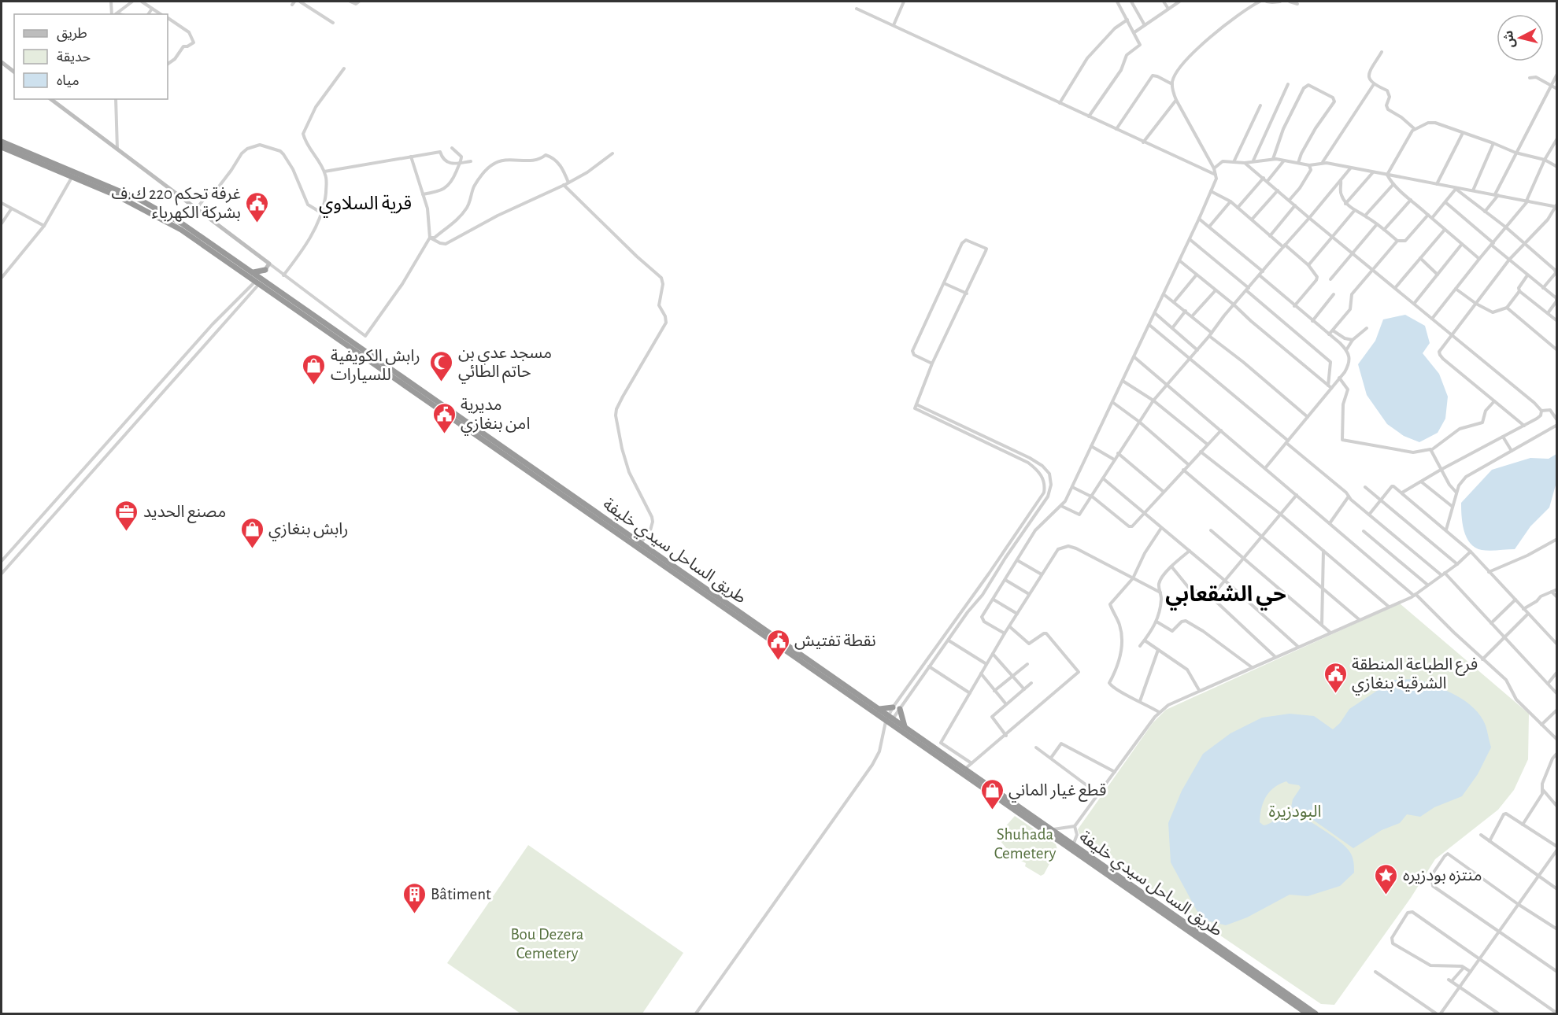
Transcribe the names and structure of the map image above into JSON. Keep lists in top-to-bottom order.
{
  "streets": {
    "highway": ["طريق الساحل سيدي خليفة"]
  },
  "districts": ["قرية السلاوي", "حي الشقعابي"],
  "parks": ["البودزيرة", "Shuhada Cemetery", "Bou Dezera Cemetery"],
  "places": {
    "public building": [
      "غرفة تحكم 220 ك.ف بشركة الكهرباء",
      "مديرية امن بنغازي",
      "نقطة تفتيش",
      "فرع الطباعة المنطقة الشرقية بنغازي"
    ],
    "mosque": ["مسجد عدي بن حاتم الطائي"],
    "shop": ["رابش الكويفية للسيارات", "رابش بنغازي", "قطع غيار الماني"],
    "office": ["مصنع الحديد"],
    "place": ["منتزه بودزيره"],
    "building": ["Bâtiment"]
  },
  "legend": ["طريق", "حديقة", "مياه"],
  "north": "left"
}
